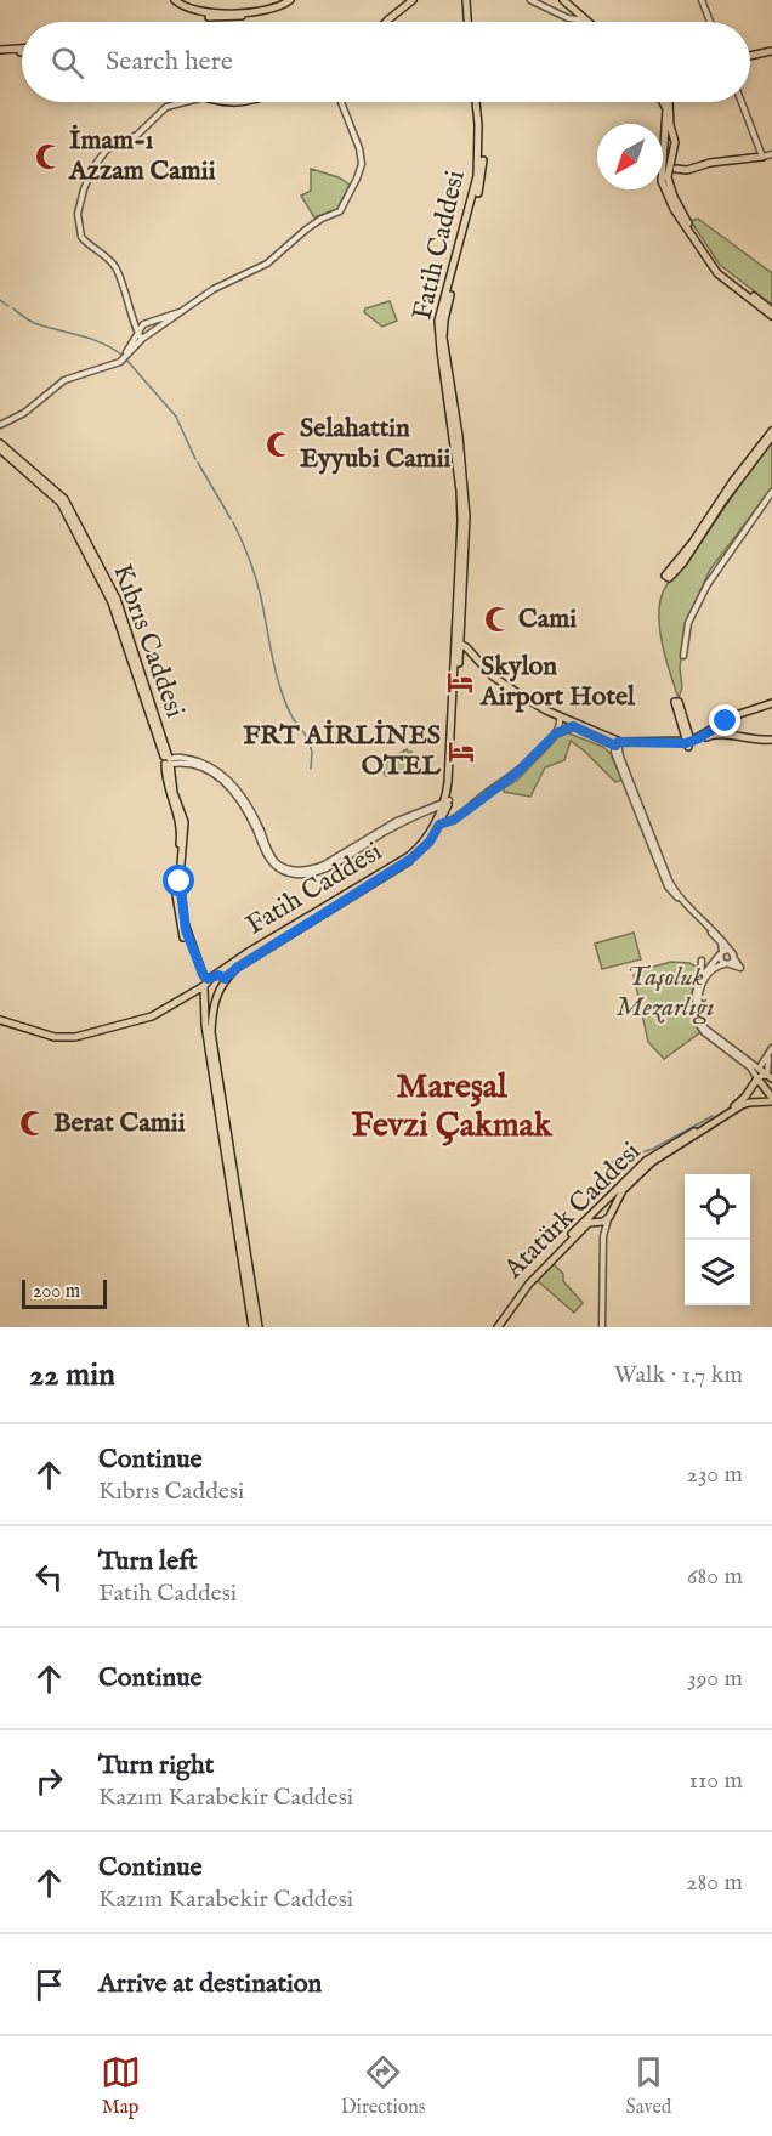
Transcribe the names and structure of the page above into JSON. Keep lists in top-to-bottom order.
{
  "streets": {
    "main road": ["Fatih Caddesi", "Kıbrıs Caddesi", "Atatürk Caddesi"]
  },
  "crossings": [
    ["Fatih Caddesi", "Kıbrıs Caddesi"]
  ],
  "districts": ["Mareşal Fevzi Çakmak"],
  "parks": ["Taşoluk Mezarlığı"],
  "places": {
    "mosque": [
      "İmam-ı Azzam Camii",
      "Selahattin Eyyubi Camii",
      "Cami",
      "Berat Camii"
    ],
    "hotel": ["Skylon Airport Hotel", "FRT AİRLİNES OTEL"]
  },
  "scale_bar": "200 m",
  "north": "bottom left",
  "page": {
    "search": "Search here",
    "scale": "200 m",
    "heading": ["22 min", "Walk · 1.7 km"],
    "list": [
      ["Continue", "Kıbrıs Caddesi", "230 m"],
      ["Turn left", "Fatih Caddesi", "680 m"],
      ["Continue", "390 m"],
      ["Turn right", "Kazım Karabekir Caddesi", "110 m"],
      ["Continue", "Kazım Karabekir Caddesi", "280 m"],
      "Arrive at destination"
    ],
    "nav": ["Map", "Directions", "Saved"]
  }
}
